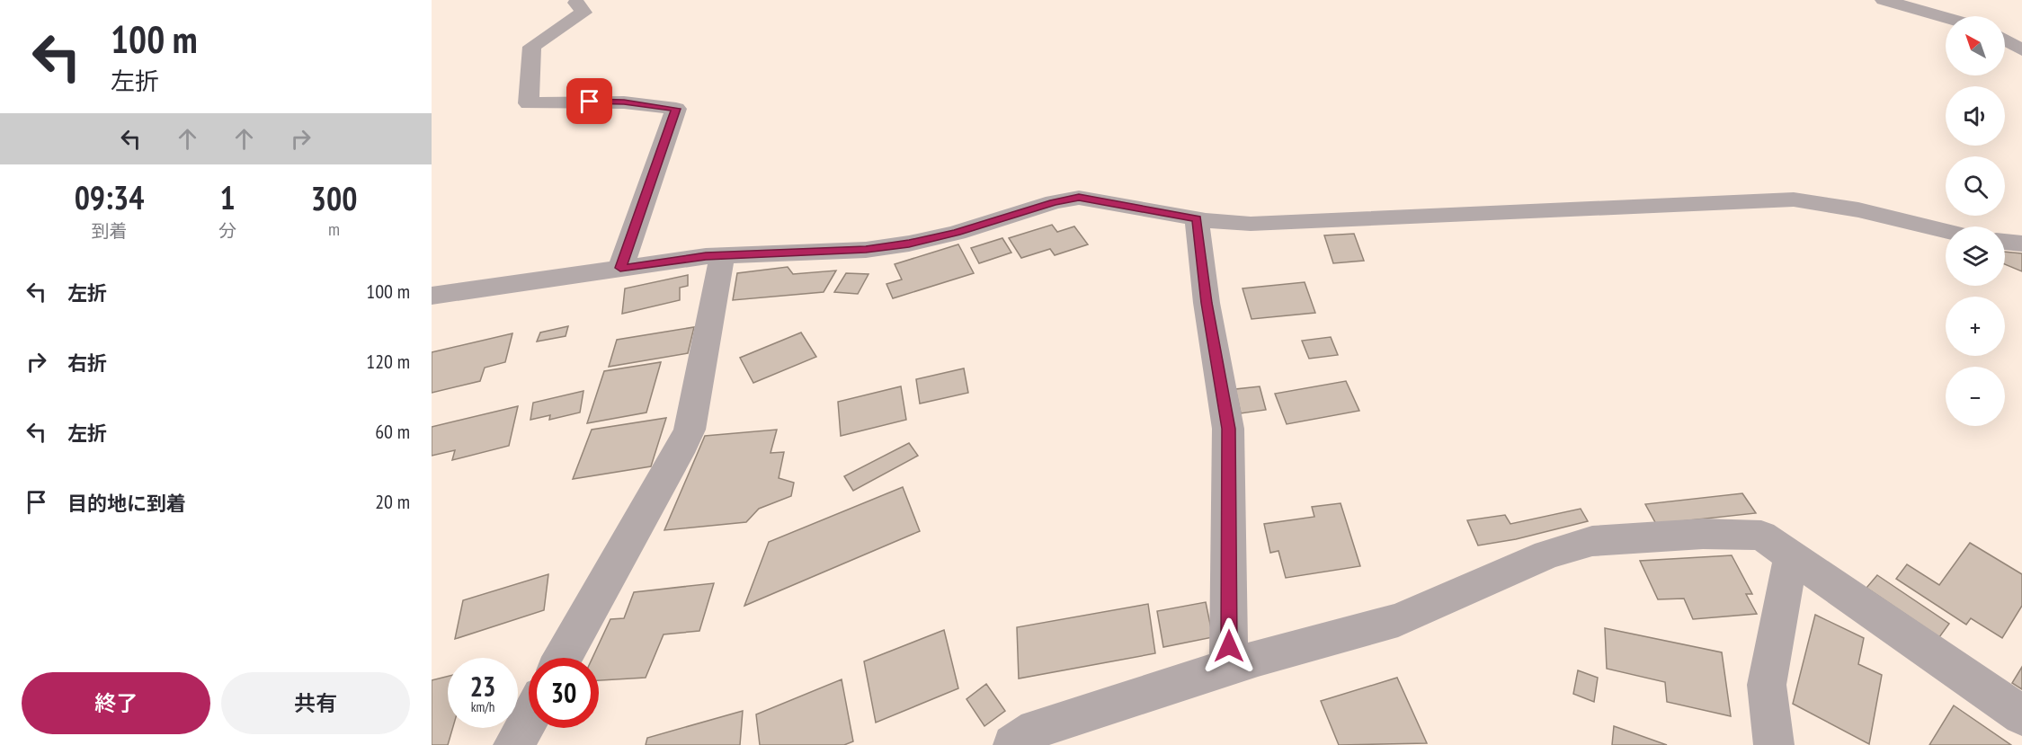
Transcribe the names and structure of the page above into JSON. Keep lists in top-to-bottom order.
{
  "north": "top left",
  "page": {
    "turn": ["100 m", "左折"],
    "map_buttons": ["+", "−"],
    "eta": [
      "09:34",
      "到着",
      "1",
      "分",
      "300",
      "m"
    ],
    "list": [
      {
        "name": "左折",
        "value": "100 m"
      },
      {
        "name": "右折",
        "value": "120 m"
      },
      {
        "name": "左折",
        "value": "60 m"
      },
      {
        "name": "目的地に到着",
        "value": "20 m"
      }
    ],
    "speed": "23 km/h",
    "limit": "30",
    "buttons": ["終了", "共有"]
  }
}
